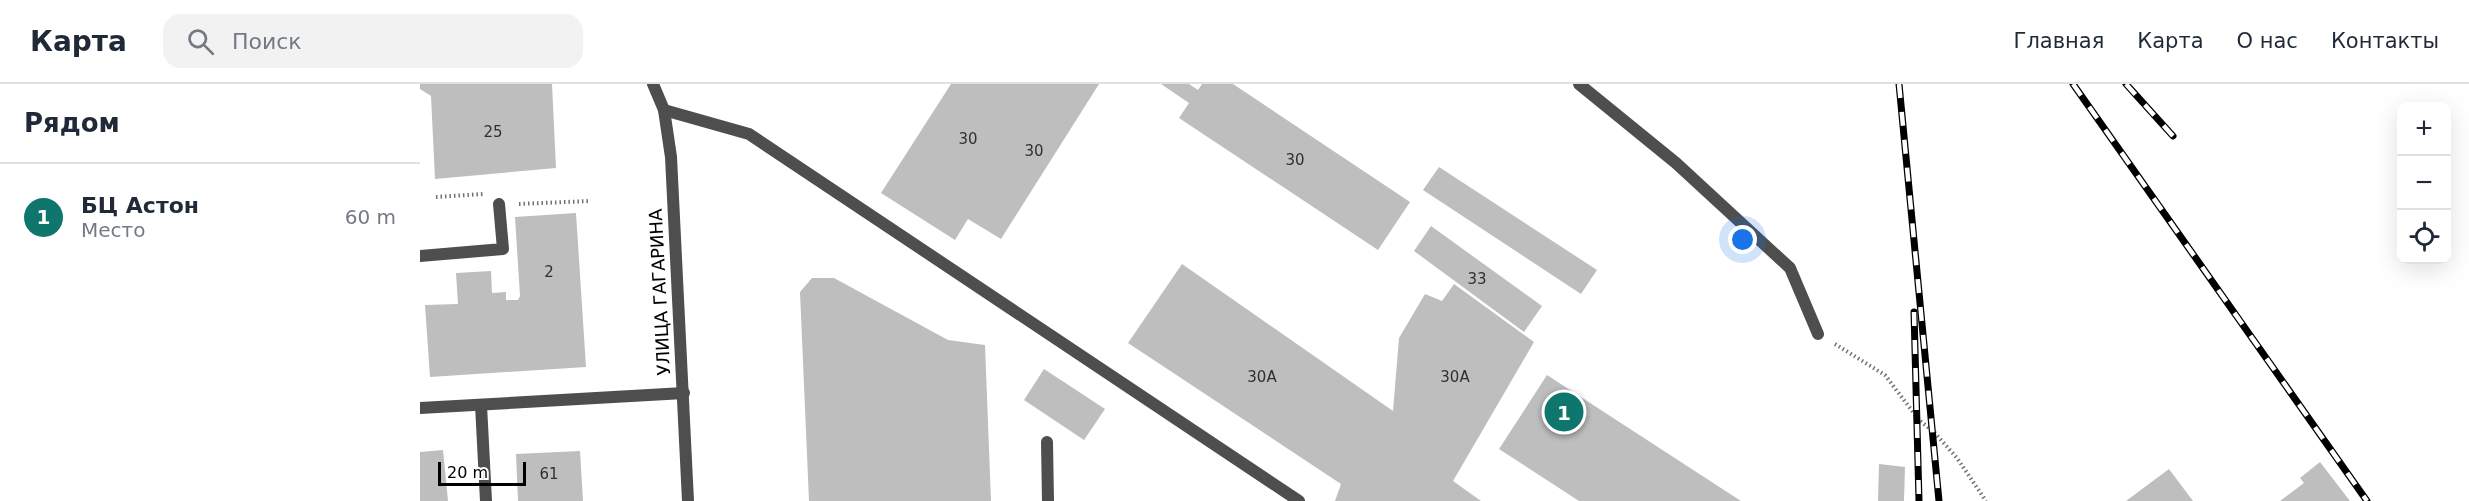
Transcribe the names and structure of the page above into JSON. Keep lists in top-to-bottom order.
{
  "streets": {
    "street": ["УЛИЦА ГАГАРИНА"]
  },
  "house_numbers": [
    "25",
    "30",
    "30",
    "30",
    "2",
    "33",
    "30А",
    "30А",
    "61"
  ],
  "scale_bar": "20 m",
  "page": {
    "header": "Карта",
    "search": "Поиск",
    "nav": [
      "Главная",
      "Карта",
      "О нас",
      "Контакты"
    ],
    "heading": "Рядом",
    "map_buttons": ["+", "−"],
    "list": [
      {
        "mark": "1",
        "name": "БЦ Астон",
        "note": "Место",
        "value": "60 m"
      }
    ],
    "pins": "1",
    "scale": "20 m"
  }
}
